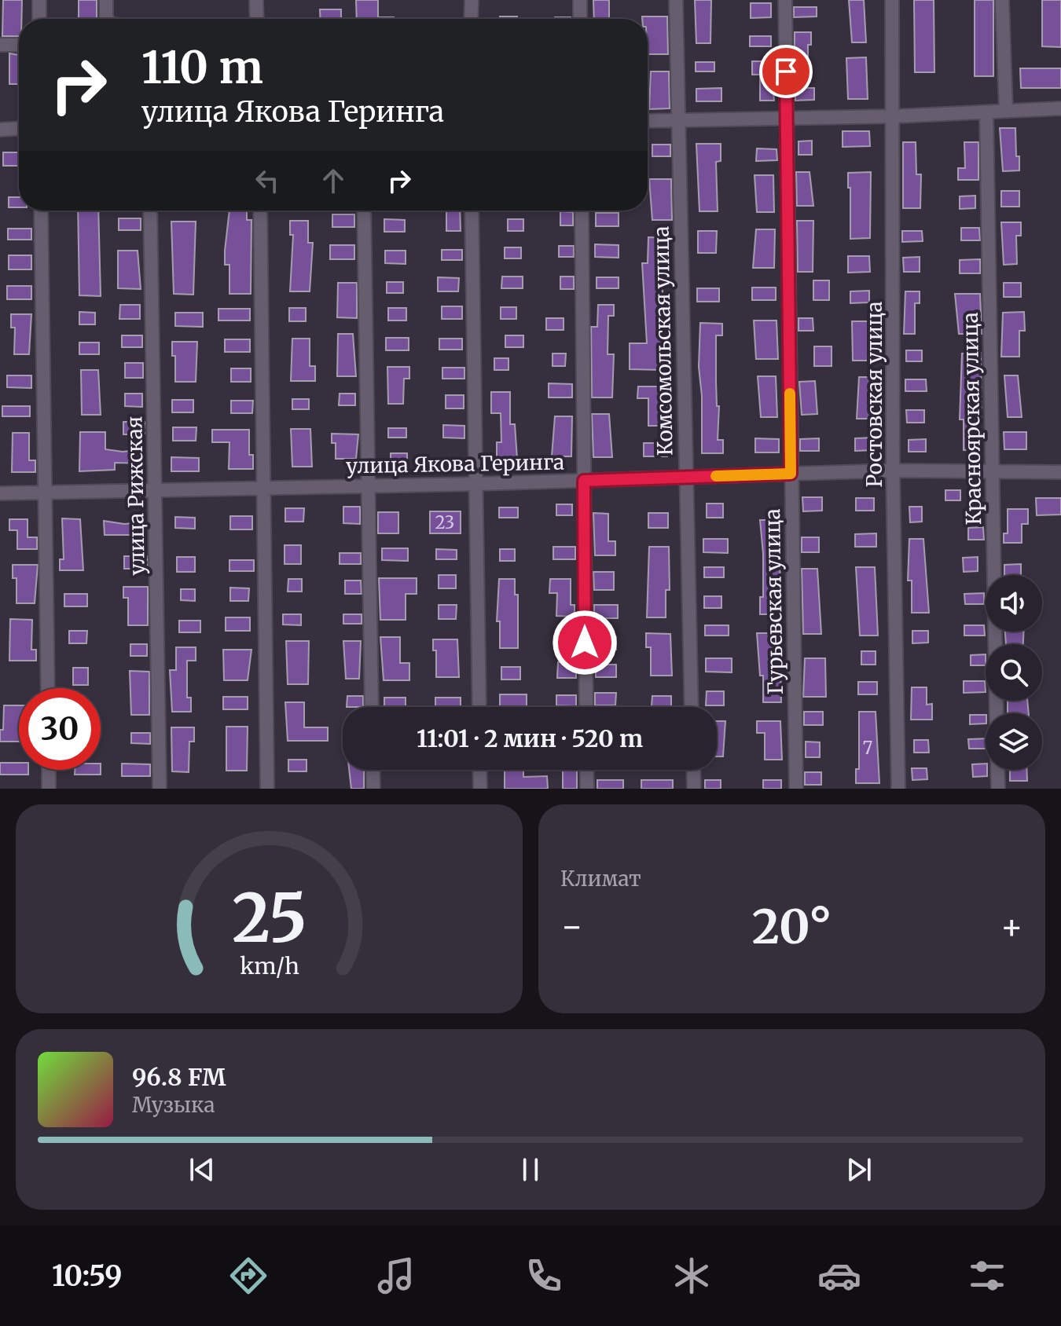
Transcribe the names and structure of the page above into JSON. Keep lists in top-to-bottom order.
{
  "streets": {
    "street": [
      "Комсомольская улица",
      "Ростовская улица",
      "Красноярская улица",
      "улица Якова Геринга",
      "улица Рижская",
      "Гурьевская улица"
    ]
  },
  "crossings": [
    ["Комсомольская улица", "улица Якова Геринга"],
    ["Ростовская улица", "улица Якова Геринга"],
    ["Красноярская улица", "улица Якова Геринга"],
    ["улица Якова Геринга", "улица Рижская"],
    ["улица Якова Геринга", "Гурьевская улица"]
  ],
  "house_numbers": ["23", "7"],
  "page": {
    "turn": ["110 m", "улица Якова Геринга"],
    "limit": "30",
    "trip": "11:01 · 2 мин · 520 m",
    "tile": "Климат",
    "heat": ["−", "20°", "+"],
    "song": ["96.8 FM", "Музыка"],
    "tabs": "10:59",
    "gauge": ["25", "km/h"]
  }
}
